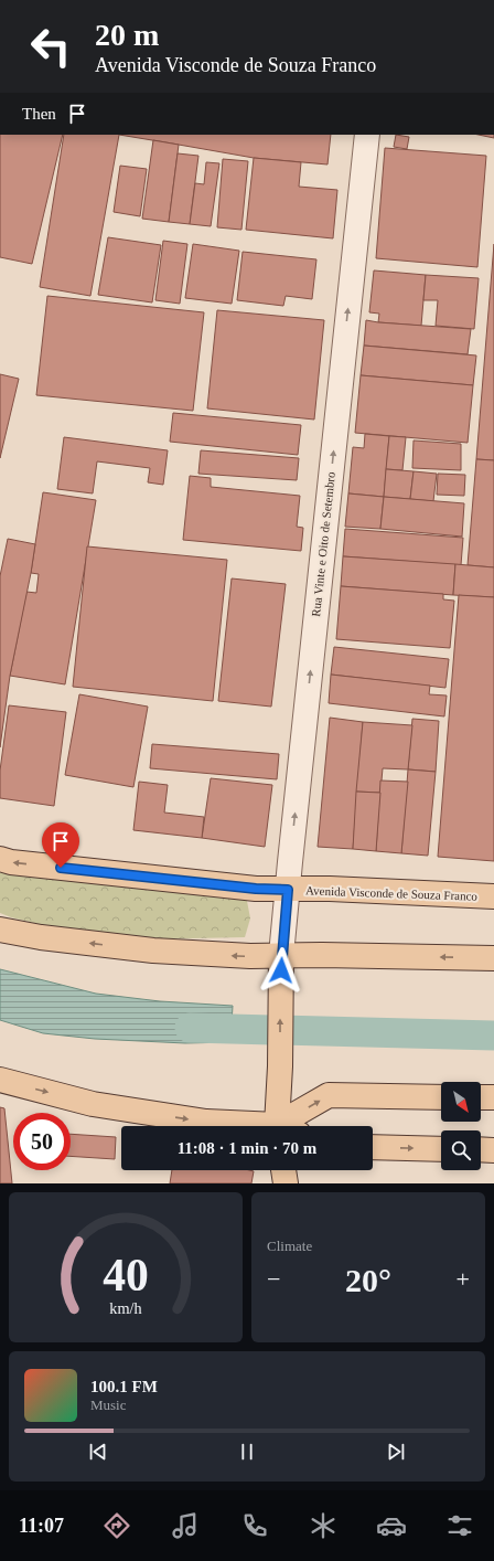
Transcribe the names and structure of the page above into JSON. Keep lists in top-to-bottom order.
{
  "streets": {
    "main road": ["Avenida Visconde de Souza Franco"],
    "street": ["Rua Vinte e Oito de Setembro"]
  },
  "crossings": [
    ["Rua Vinte e Oito de Setembro", "Avenida Visconde de Souza Franco"]
  ],
  "one_way": ["Rua Vinte e Oito de Setembro"],
  "north": "bottom right",
  "page": {
    "turn": ["20 m", "Avenida Visconde de Souza Franco"],
    "then": "Then",
    "limit": "50",
    "trip": "11:08 · 1 min · 70 m",
    "tile": "Climate",
    "heat": ["−", "20°", "+"],
    "song": ["100.1 FM", "Music"],
    "tabs": "11:07",
    "gauge": ["40", "km/h"]
  }
}
